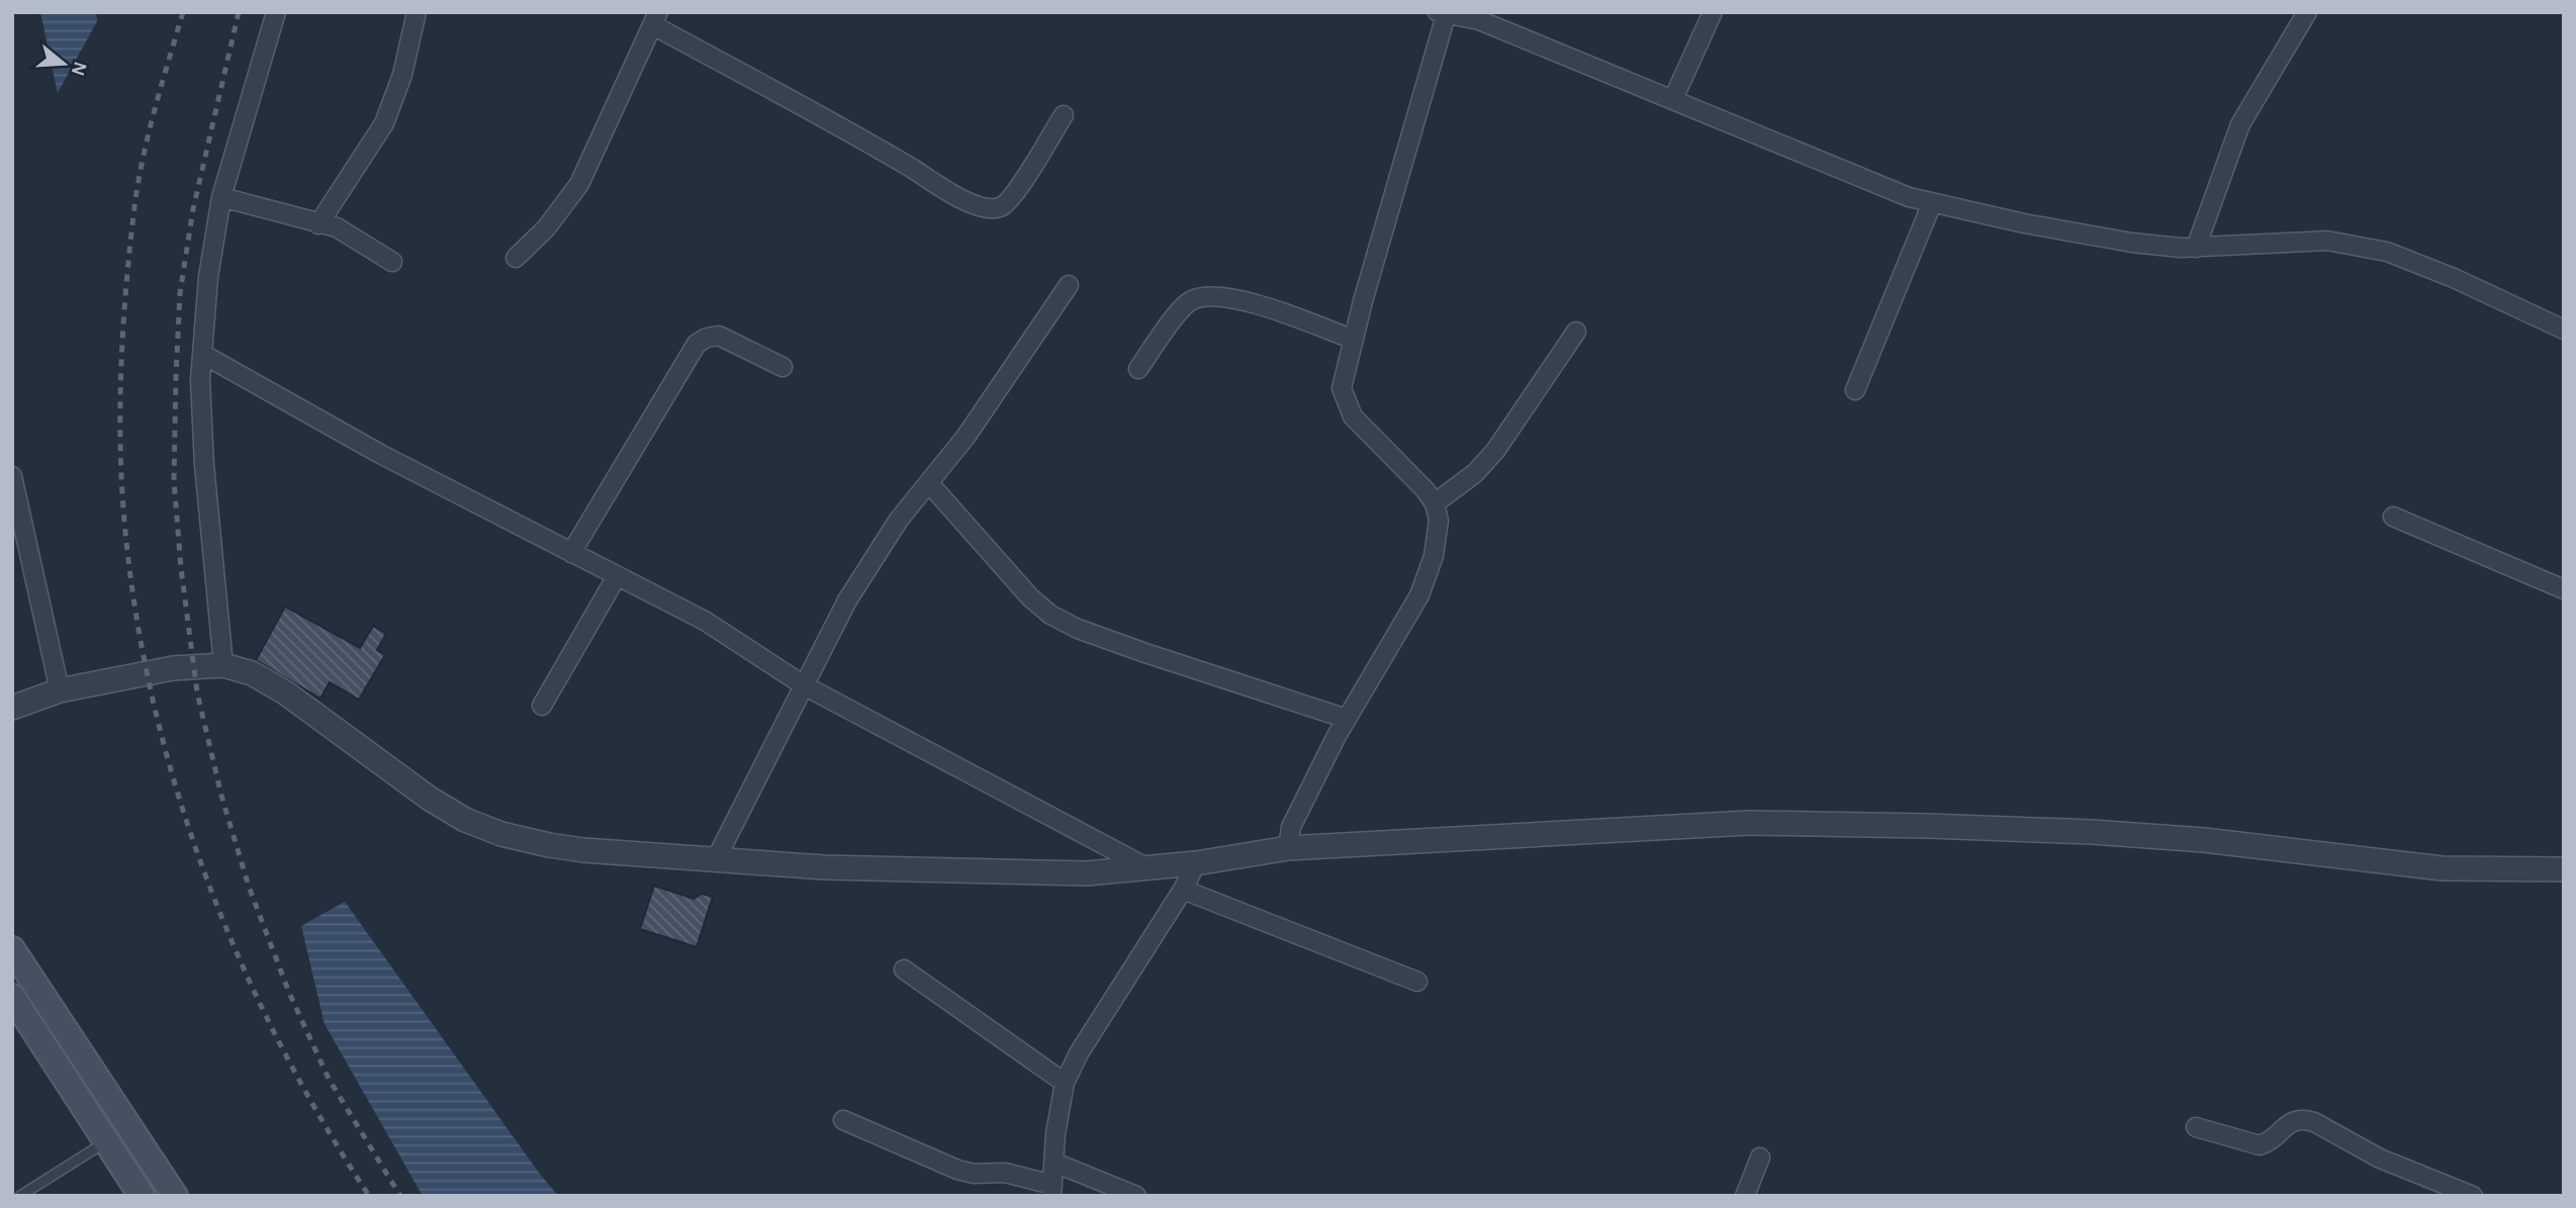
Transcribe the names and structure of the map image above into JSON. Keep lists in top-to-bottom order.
{
  "north": "right"
}
